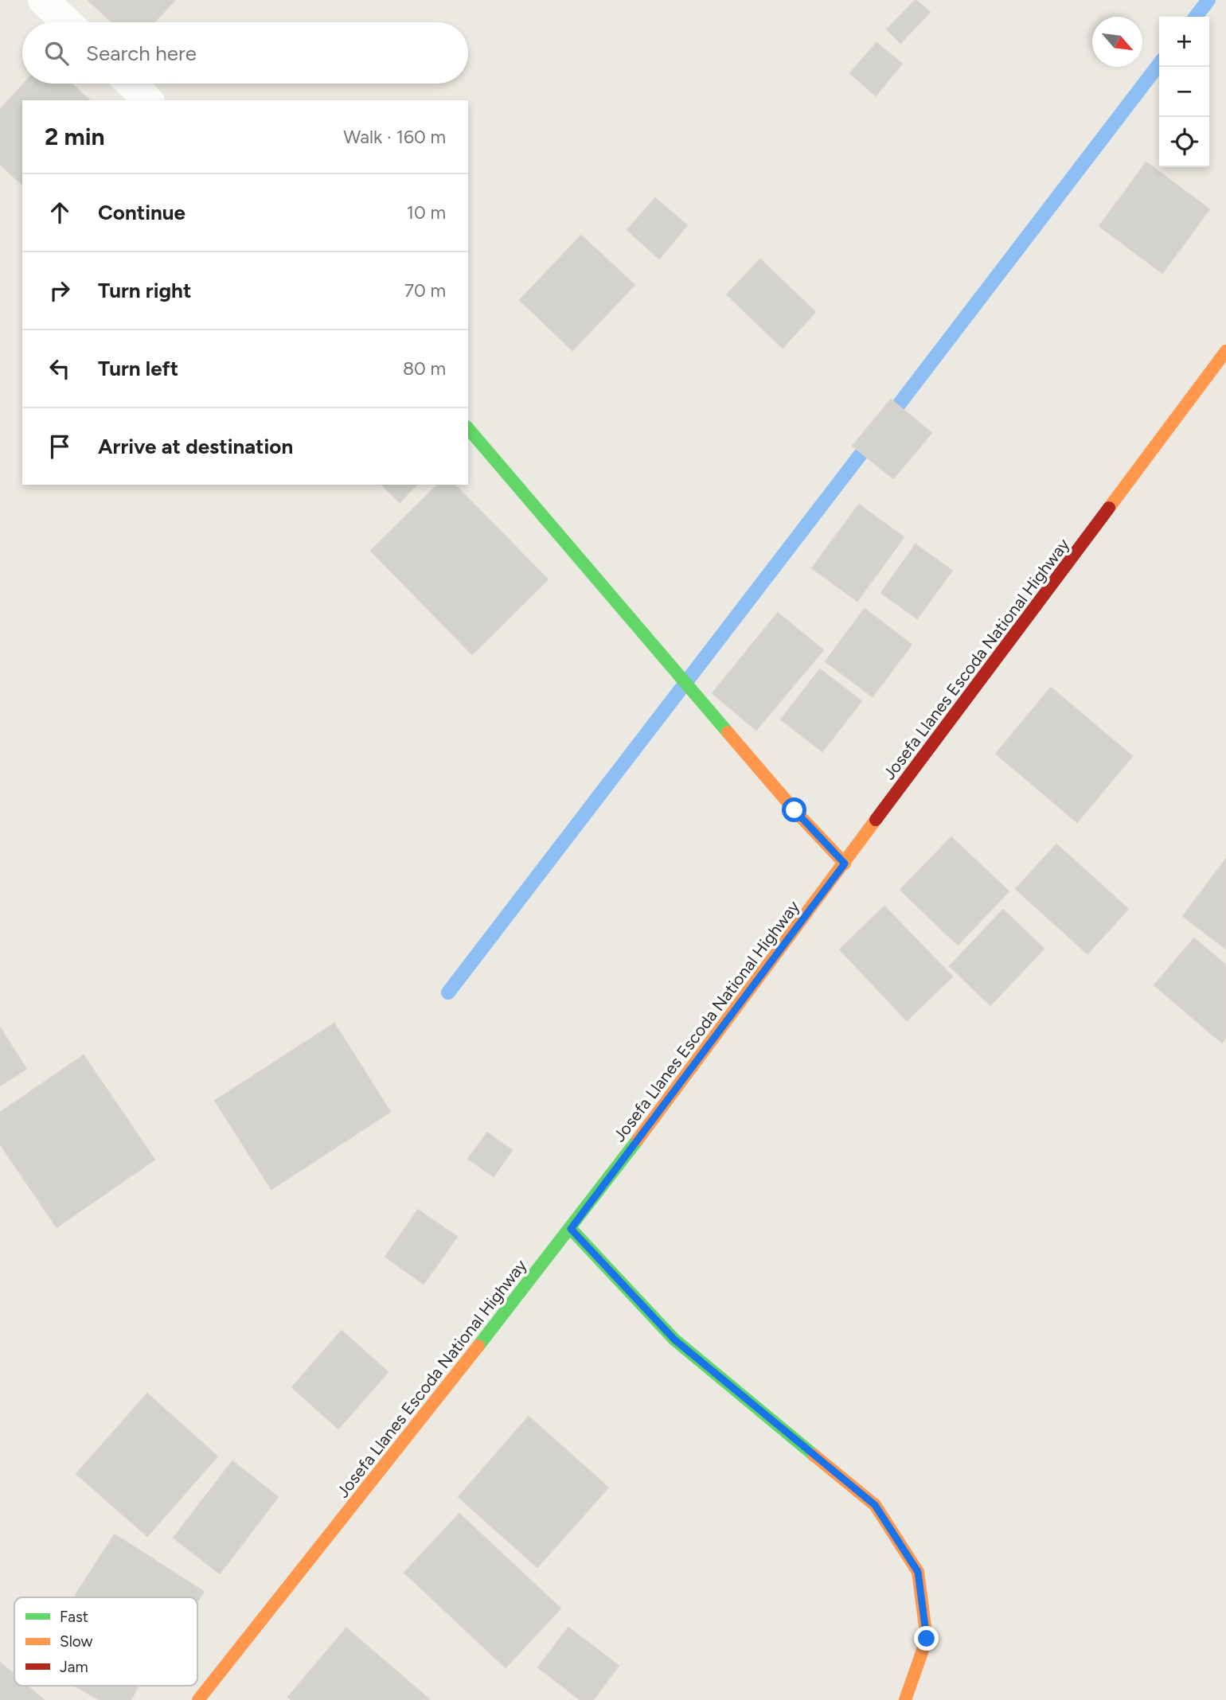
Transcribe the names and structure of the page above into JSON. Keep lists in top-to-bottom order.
{
  "streets": {
    "main road": ["Josefa Llanes Escoda National Highway"]
  },
  "legend": ["Fast", "Slow", "Jam"],
  "north": "bottom right",
  "page": {
    "map_buttons": ["+", "−"],
    "search": "Search here",
    "heading": ["2 min", "Walk · 160 m"],
    "list": [
      ["Continue", "10 m"],
      ["Turn right", "70 m"],
      ["Turn left", "80 m"],
      "Arrive at destination"
    ]
  }
}
